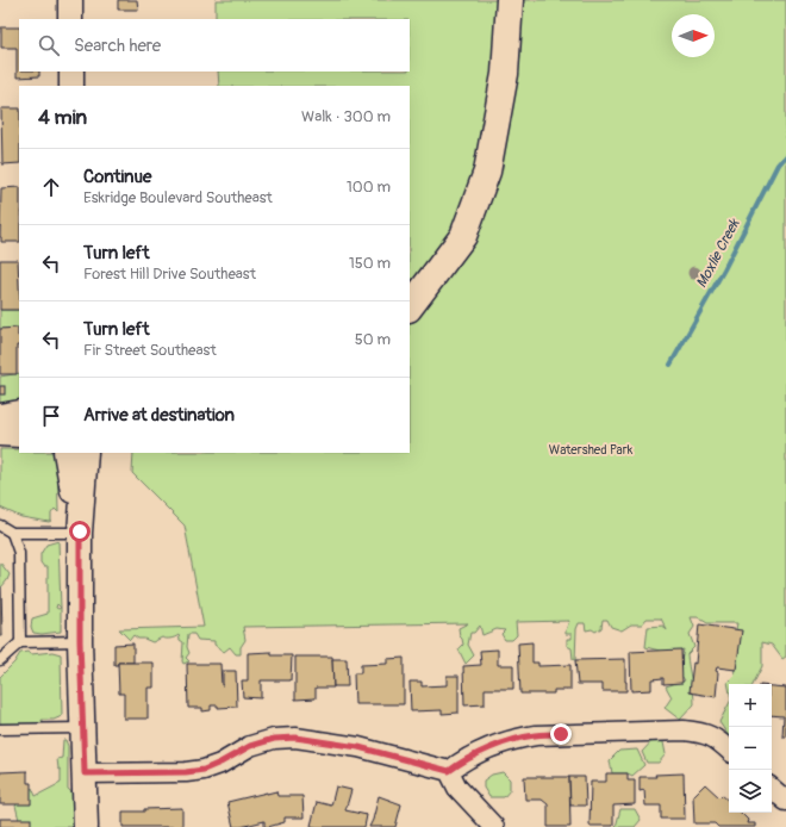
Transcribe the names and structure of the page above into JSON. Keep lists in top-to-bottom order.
{
  "water": ["Moxlie Creek"],
  "parks": ["Watershed Park"],
  "north": "right",
  "page": {
    "search": "Search here",
    "heading": ["4 min", "Walk · 300 m"],
    "list": [
      ["Continue", "Eskridge Boulevard Southeast", "100 m"],
      ["Turn left", "Forest Hill Drive Southeast", "150 m"],
      ["Turn left", "Fir Street Southeast", "50 m"],
      "Arrive at destination"
    ],
    "map_buttons": ["+", "−"]
  }
}
